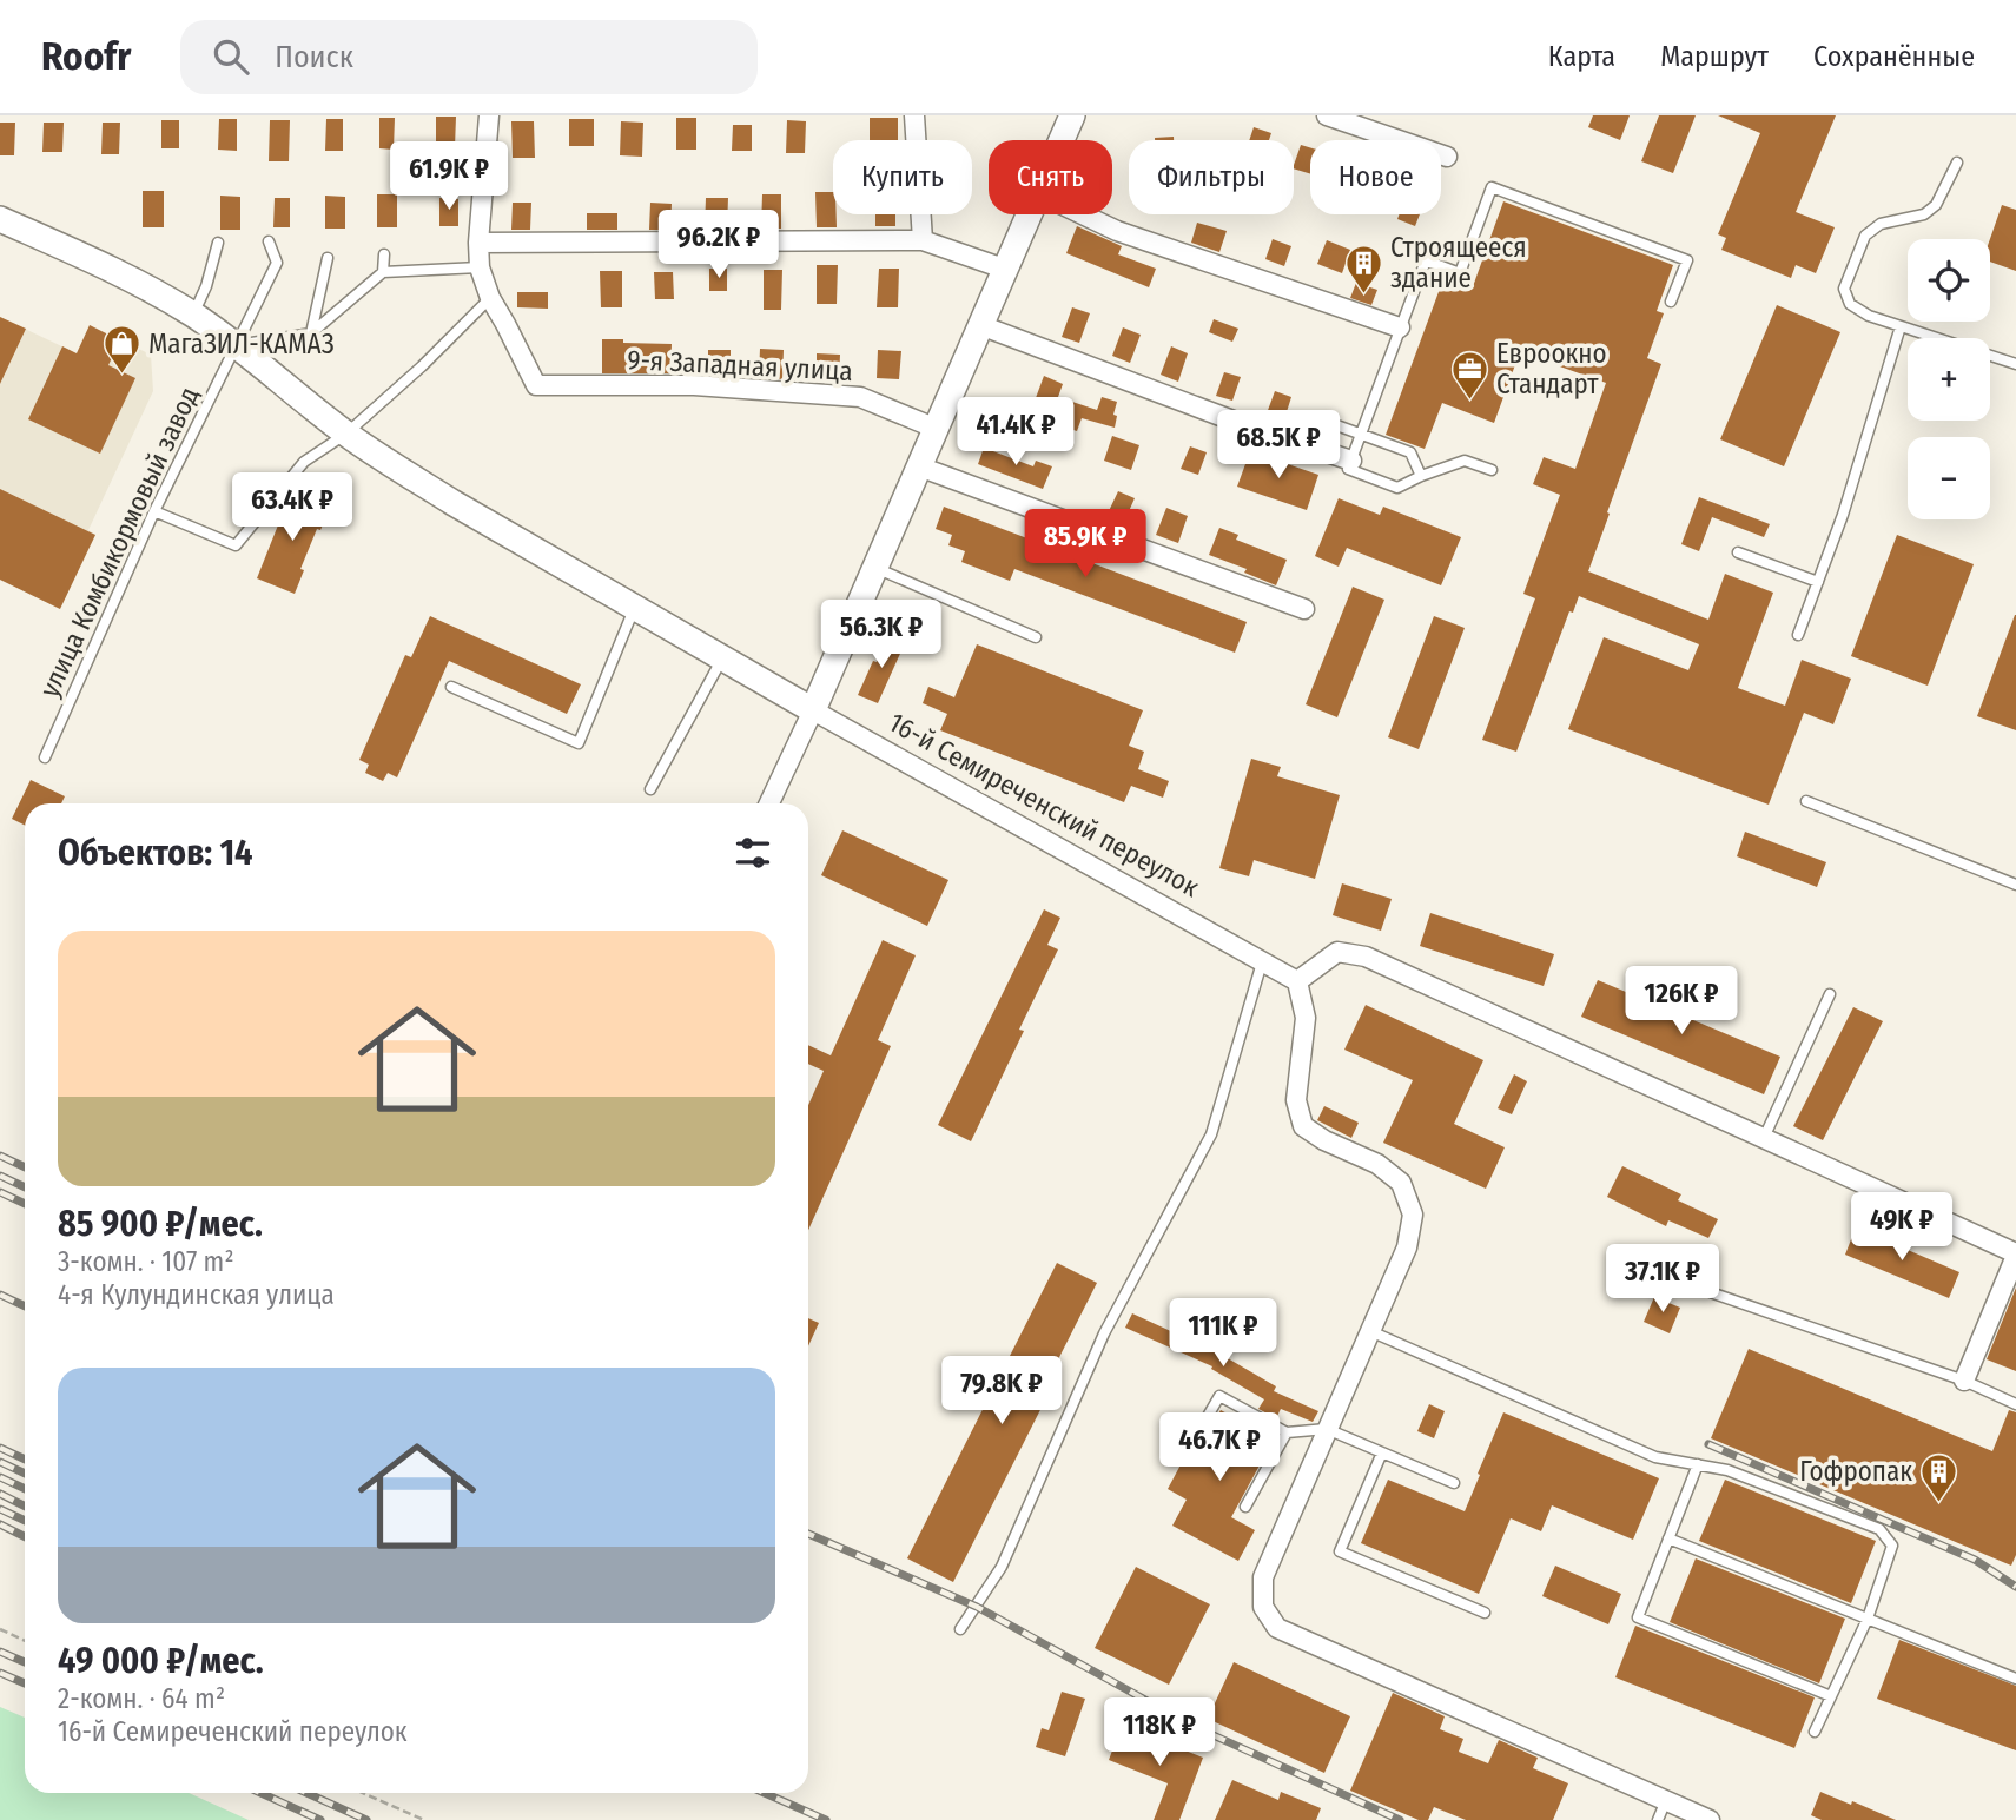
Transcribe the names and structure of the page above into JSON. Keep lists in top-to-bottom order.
{
  "streets": {
    "street": ["9-я Западная улица", "16-й Семиреченский переулок"],
    "lane": ["улица Комбикормовый завод"]
  },
  "crossings": [
    ["улица Комбикормовый завод", "16-й Семиреченский переулок"]
  ],
  "places": {
    "building": ["Строящееся здание", "Гофропак"],
    "shop": ["МагаЗИЛ-КАМАЗ"],
    "office": ["Евроокно Стандарт"]
  },
  "page": {
    "header": "Roofr",
    "search": "Поиск",
    "nav": ["Карта", "Маршрут", "Сохранённые"],
    "chip": [
      "Купить",
      "Снять",
      "Фильтры",
      "Новое"
    ],
    "price": [
      "61.9K ₽",
      "96.2K ₽",
      "41.4K ₽",
      "68.5K ₽",
      "63.4K ₽",
      "85.9K ₽",
      "56.3K ₽",
      "126K ₽",
      "49K ₽",
      "37.1K ₽",
      "111K ₽",
      "79.8K ₽",
      "46.7K ₽",
      "118K ₽"
    ],
    "map_buttons": ["+", "−"],
    "heading": "Объектов: 14",
    "list": [
      {
        "name": "85 900 ₽/мес.",
        "note": "3-комн. · 107 m² · 4-я Кулундинская улица"
      },
      {
        "name": "49 000 ₽/мес.",
        "note": "2-комн. · 64 m² · 16-й Семиреченский переулок"
      }
    ]
  }
}
